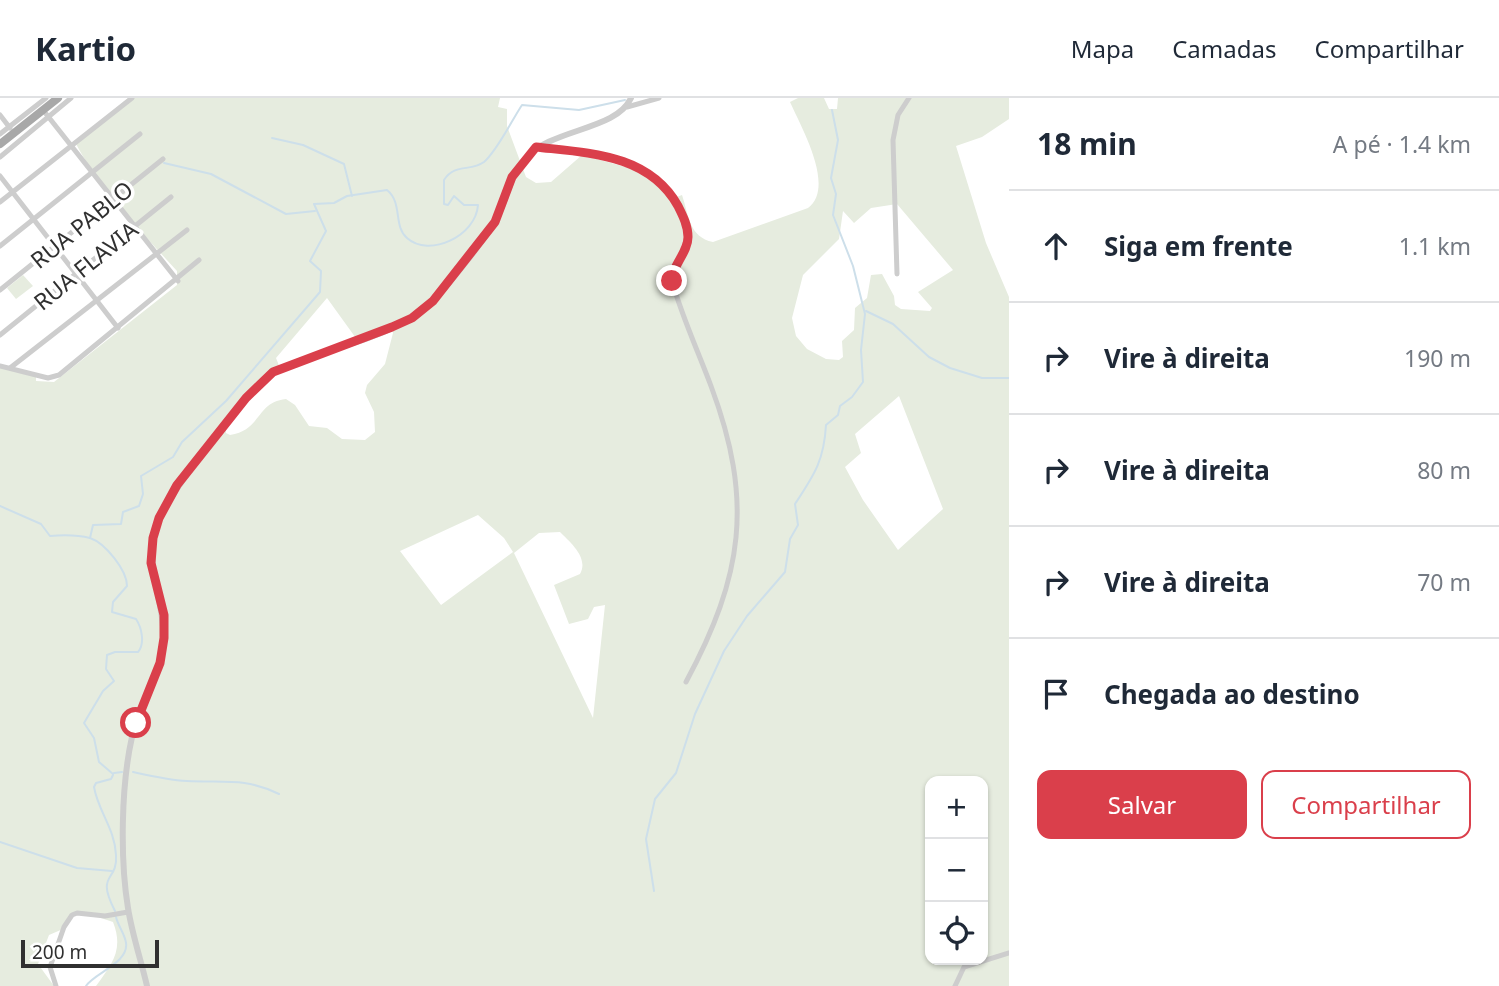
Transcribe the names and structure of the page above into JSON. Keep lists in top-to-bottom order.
{
  "streets": {
    "street": ["RUA PABLO", "RUA FLAVIA"]
  },
  "scale_bar": "200 m",
  "page": {
    "header": "Kartio",
    "nav": ["Mapa", "Camadas", "Compartilhar"],
    "heading": ["18 min", "A pé · 1.4 km"],
    "list": [
      ["Siga em frente", "1.1 km"],
      ["Vire à direita", "190 m"],
      ["Vire à direita", "80 m"],
      ["Vire à direita", "70 m"],
      "Chegada ao destino"
    ],
    "buttons": ["Salvar", "Compartilhar"],
    "map_buttons": ["+", "−"],
    "scale": "200 m"
  }
}
